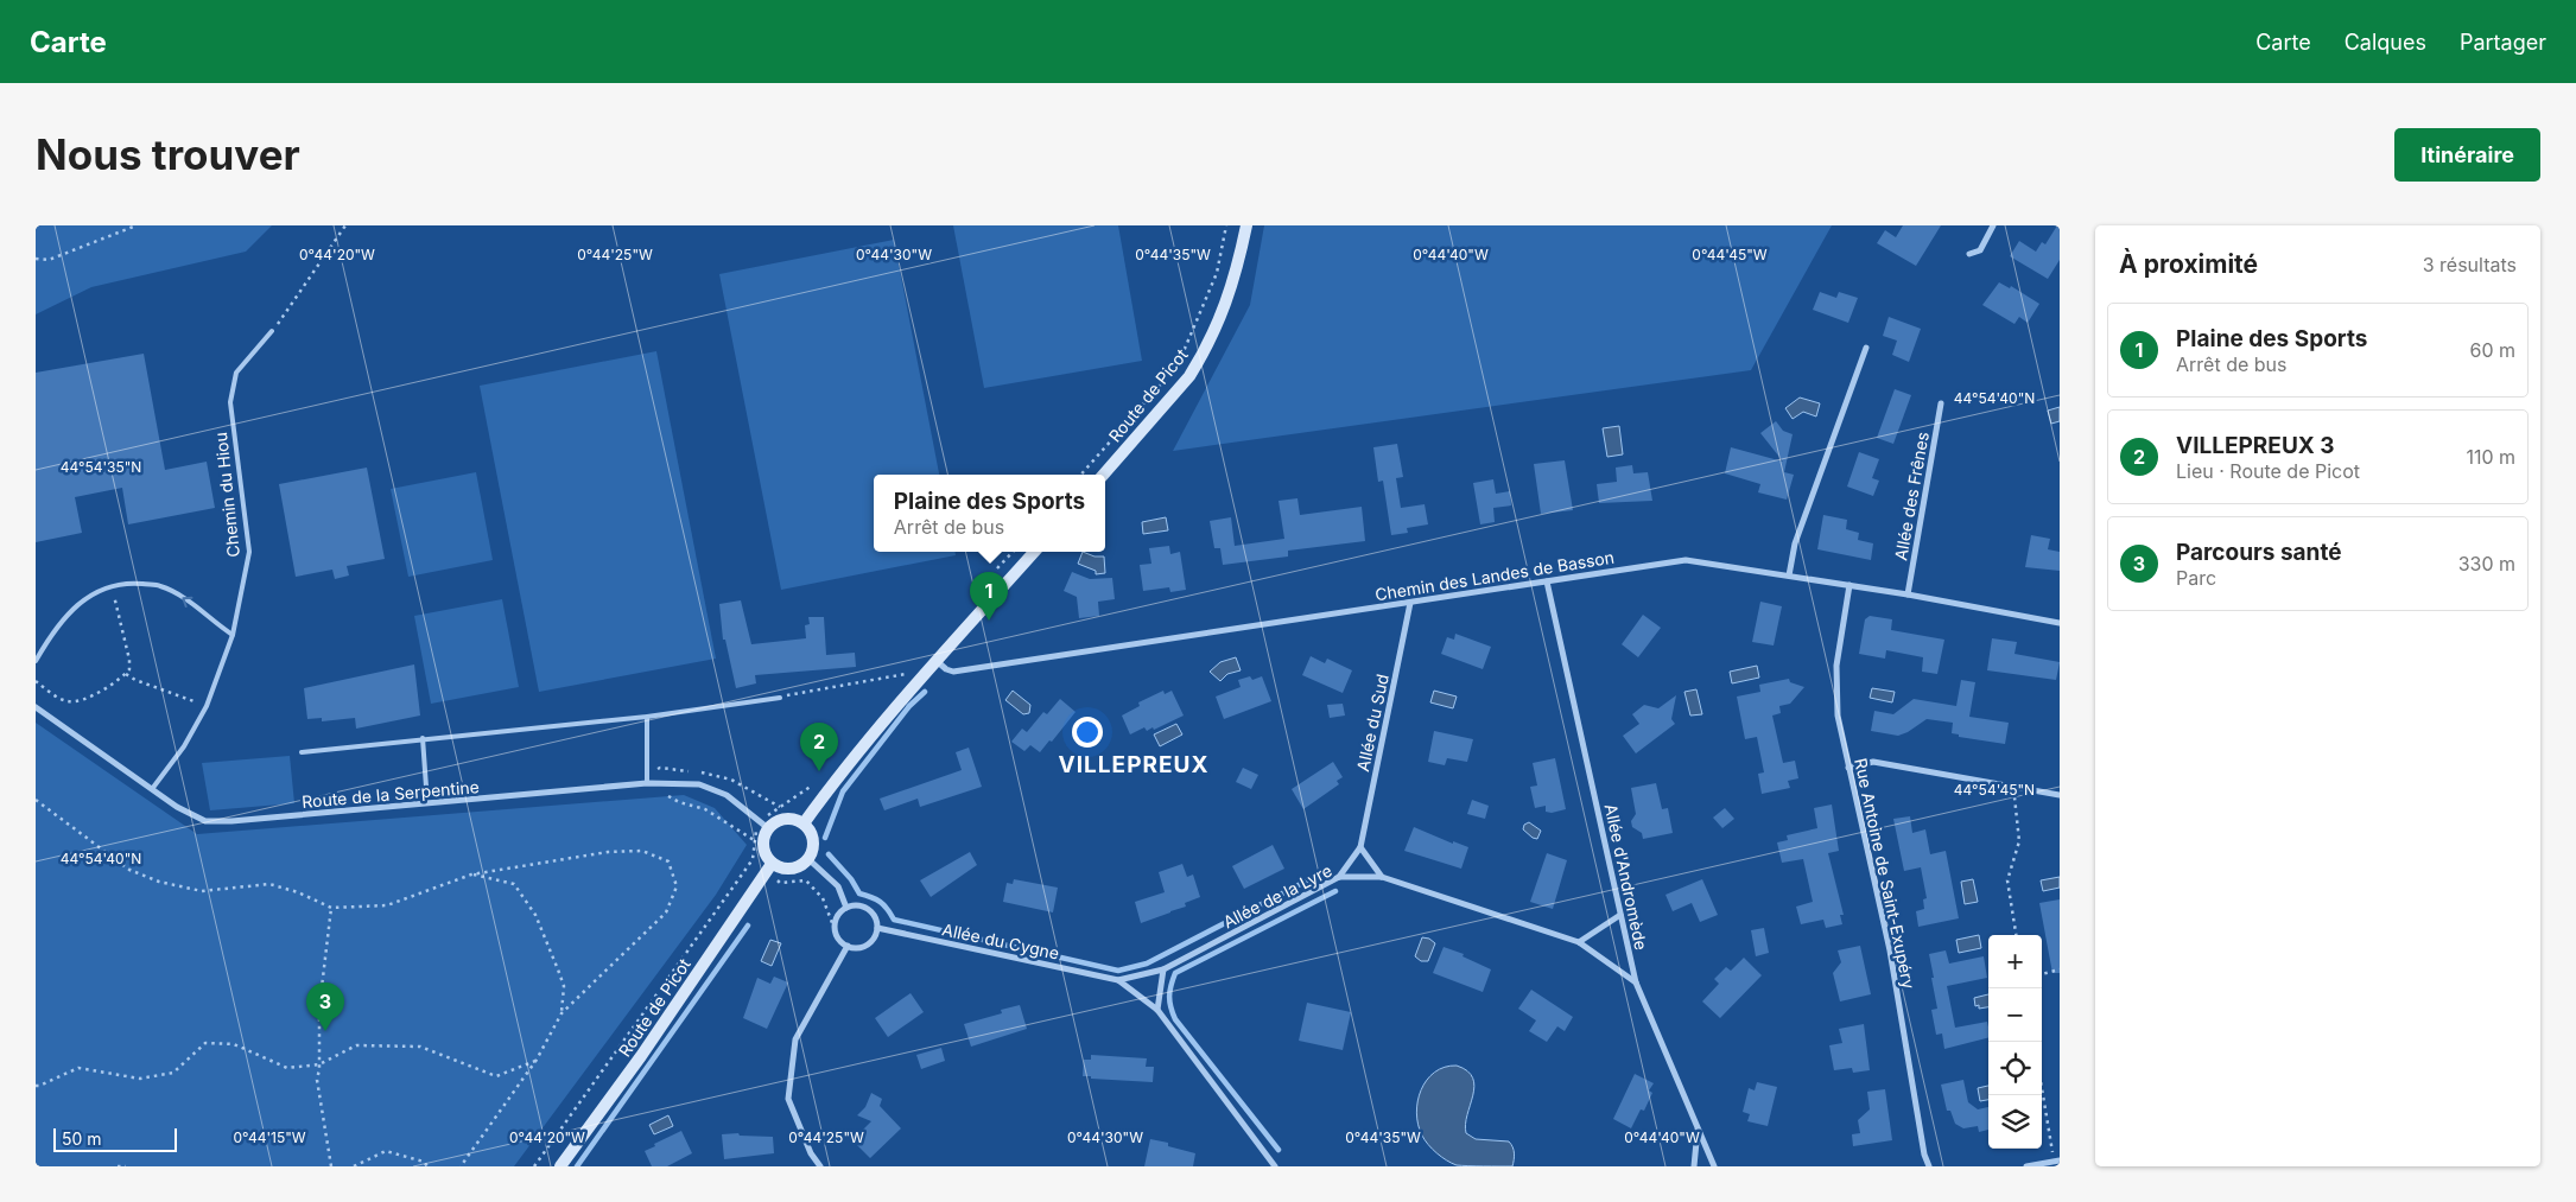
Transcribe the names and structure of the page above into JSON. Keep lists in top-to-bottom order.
{
  "streets": {
    "main road": ["Route de Picot"],
    "street": [
      "Allée des Frênes",
      "Chemin des Landes de Basson",
      "Allée du Sud",
      "Route de la Serpentine",
      "Rue Antoine de Saint-Exupéry",
      "Allée d'Andromède",
      "Allée de la Lyre",
      "Allée du Cygne"
    ],
    "lane": ["Chemin du Hiou"]
  },
  "crossings": [
    ["Route de Picot", "Route de la Serpentine"],
    ["Chemin du Hiou", "Route de la Serpentine"],
    ["Allée des Frênes", "Chemin des Landes de Basson"],
    ["Chemin des Landes de Basson", "Allée du Sud"],
    ["Chemin des Landes de Basson", "Rue Antoine de Saint-Exupéry"],
    ["Chemin des Landes de Basson", "Allée d'Andromède"],
    ["Allée du Sud", "Allée de la Lyre"],
    ["Allée d'Andromède", "Allée de la Lyre"],
    ["Allée de la Lyre", "Allée du Cygne"]
  ],
  "districts": ["VILLEPREUX"],
  "scale_bar": "50 m",
  "page": {
    "header": "Carte",
    "nav": ["Carte", "Calques", "Partager"],
    "buttons": "Itinéraire",
    "title": "Nous trouver",
    "heading": ["À proximité", "3 résultats"],
    "list": [
      {
        "mark": "1",
        "name": "Plaine des Sports",
        "note": "Arrêt de bus",
        "value": "60 m"
      },
      {
        "mark": "2",
        "name": "VILLEPREUX 3",
        "note": "Lieu · Route de Picot",
        "value": "110 m"
      },
      {
        "mark": "3",
        "name": "Parcours santé",
        "note": "Parc",
        "value": "330 m"
      }
    ],
    "popup": ["Plaine des Sports", "Arrêt de bus"],
    "pins": ["1", "2", "3"],
    "map_buttons": ["+", "−"],
    "scale": "50 m"
  },
  "coordinates": [
    "0°44'20\"W",
    "0°44'25\"W",
    "0°44'30\"W",
    "0°44'35\"W",
    "0°44'40\"W",
    "0°44'45\"W",
    "44°54'40\"N",
    "44°54'35\"N",
    "44°54'45\"N",
    "0°44'15\"W"
  ]
}
